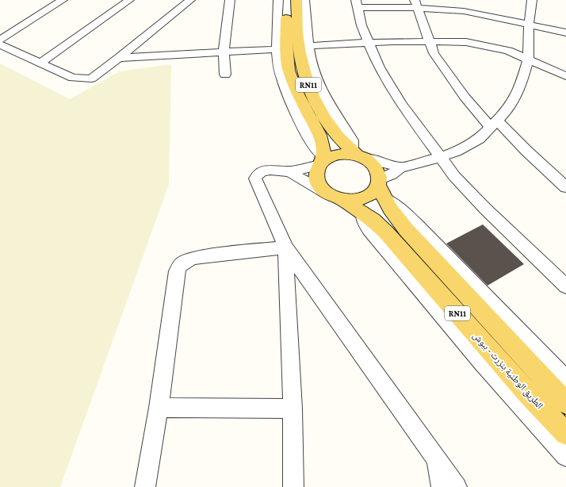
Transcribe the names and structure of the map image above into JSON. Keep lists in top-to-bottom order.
{
  "streets": {
    "main road": ["RN11", "الطريق الوطنية بنزرت - ببوش"]
  },
  "crossings": [
    ["RN11", "الطريق الوطنية بنزرت - ببوش"]
  ]
}
